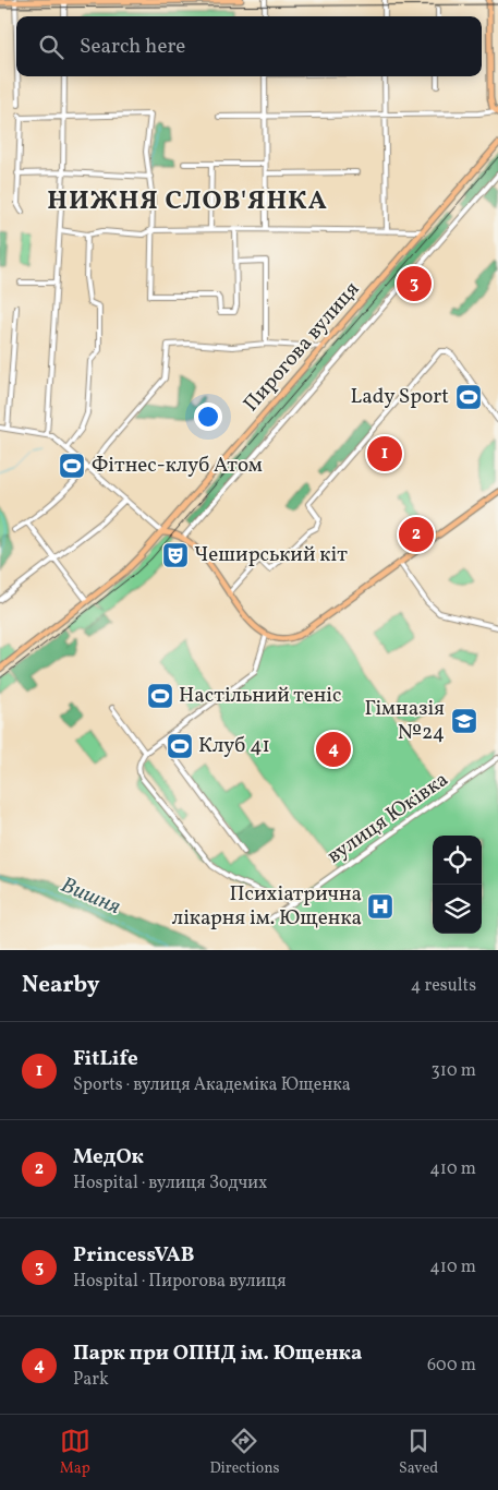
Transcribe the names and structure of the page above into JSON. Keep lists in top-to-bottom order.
{
  "streets": {
    "main road": ["Пирогова вулиця"],
    "street": ["вулиця Юківка"]
  },
  "districts": ["НИЖНЯ СЛОВ'ЯНКА"],
  "water": ["Вишня"],
  "places": {
    "sports": [
      "Lady Sport",
      "Фітнес-клуб Атом",
      "Настільний теніс",
      "Клуб 41"
    ],
    "theatre": ["Чеширський кіт"],
    "school or university": ["Гімназія №24"],
    "hospital": ["Психіатрична лікарня ім. Ющенка"]
  },
  "page": {
    "search": "Search here",
    "pins": [
      "3",
      "1",
      "2",
      "4"
    ],
    "heading": ["Nearby", "4 results"],
    "list": [
      {
        "mark": "1",
        "name": "FitLife",
        "note": "Sports · вулиця Академіка Ющенка",
        "value": "310 m"
      },
      {
        "mark": "2",
        "name": "МедОк",
        "note": "Hospital · вулиця Зодчих",
        "value": "410 m"
      },
      {
        "mark": "3",
        "name": "PrincessVAB",
        "note": "Hospital · Пирогова вулиця",
        "value": "410 m"
      },
      {
        "mark": "4",
        "name": "Парк при ОПНД ім. Ющенка",
        "note": "Park",
        "value": "600 m"
      }
    ],
    "nav": ["Map", "Directions", "Saved"]
  }
}
